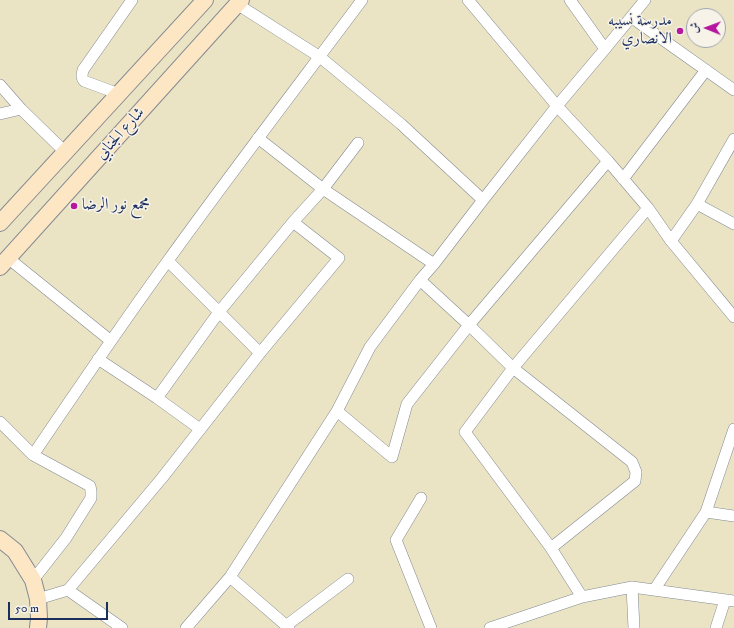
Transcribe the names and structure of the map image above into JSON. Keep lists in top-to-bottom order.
{
  "streets": {
    "street": ["شارع الجنابي"]
  },
  "places": ["مدرسة نسيبه الانصاري", "مجمع نور الرضا"],
  "scale_bar": "50 m",
  "north": "left"
}
